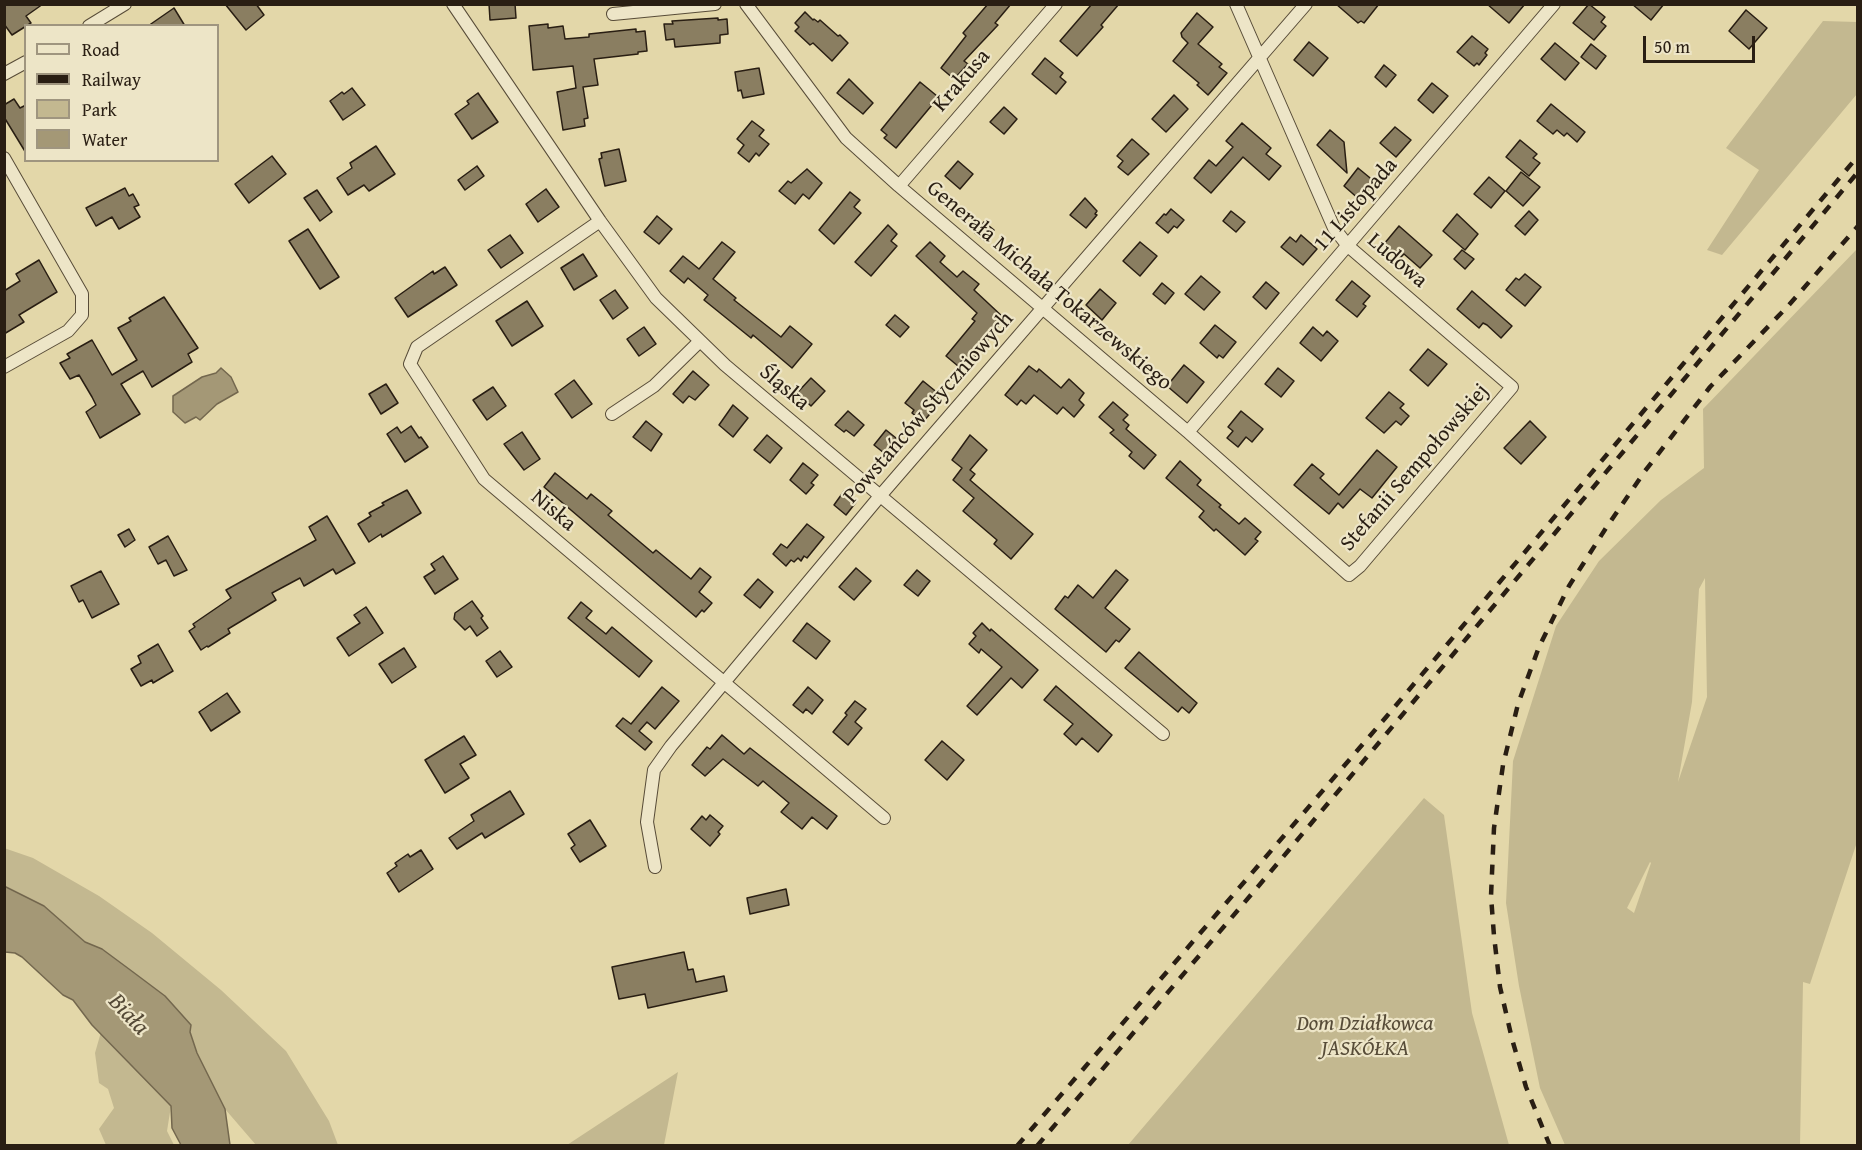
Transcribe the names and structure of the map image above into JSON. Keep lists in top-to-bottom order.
{
  "streets": {
    "street": [
      "Krakusa",
      "11 Listopada",
      "Ludowa",
      "Generała Michała Tokarzewskiego",
      "Śląska",
      "Powstańców Styczniowych",
      "Stefanii Sempołowskiej",
      "Niska"
    ]
  },
  "crossings": [
    ["Krakusa", "Generała Michała Tokarzewskiego"],
    ["11 Listopada", "Ludowa"],
    ["11 Listopada", "Generała Michała Tokarzewskiego"],
    ["Ludowa", "Powstańców Styczniowych"],
    ["Ludowa", "Stefanii Sempołowskiej"],
    ["Generała Michała Tokarzewskiego", "Powstańców Styczniowych"],
    ["Generała Michała Tokarzewskiego", "Stefanii Sempołowskiej"],
    ["Śląska", "Powstańców Styczniowych"],
    ["Śląska", "Niska"],
    ["Powstańców Styczniowych", "Niska"]
  ],
  "water": ["Biała"],
  "parks": ["Dom Działkowca JASKÓŁKA"],
  "legend": [
    "Road",
    "Railway",
    "Park",
    "Water"
  ],
  "scale_bar": "50 m"
}
